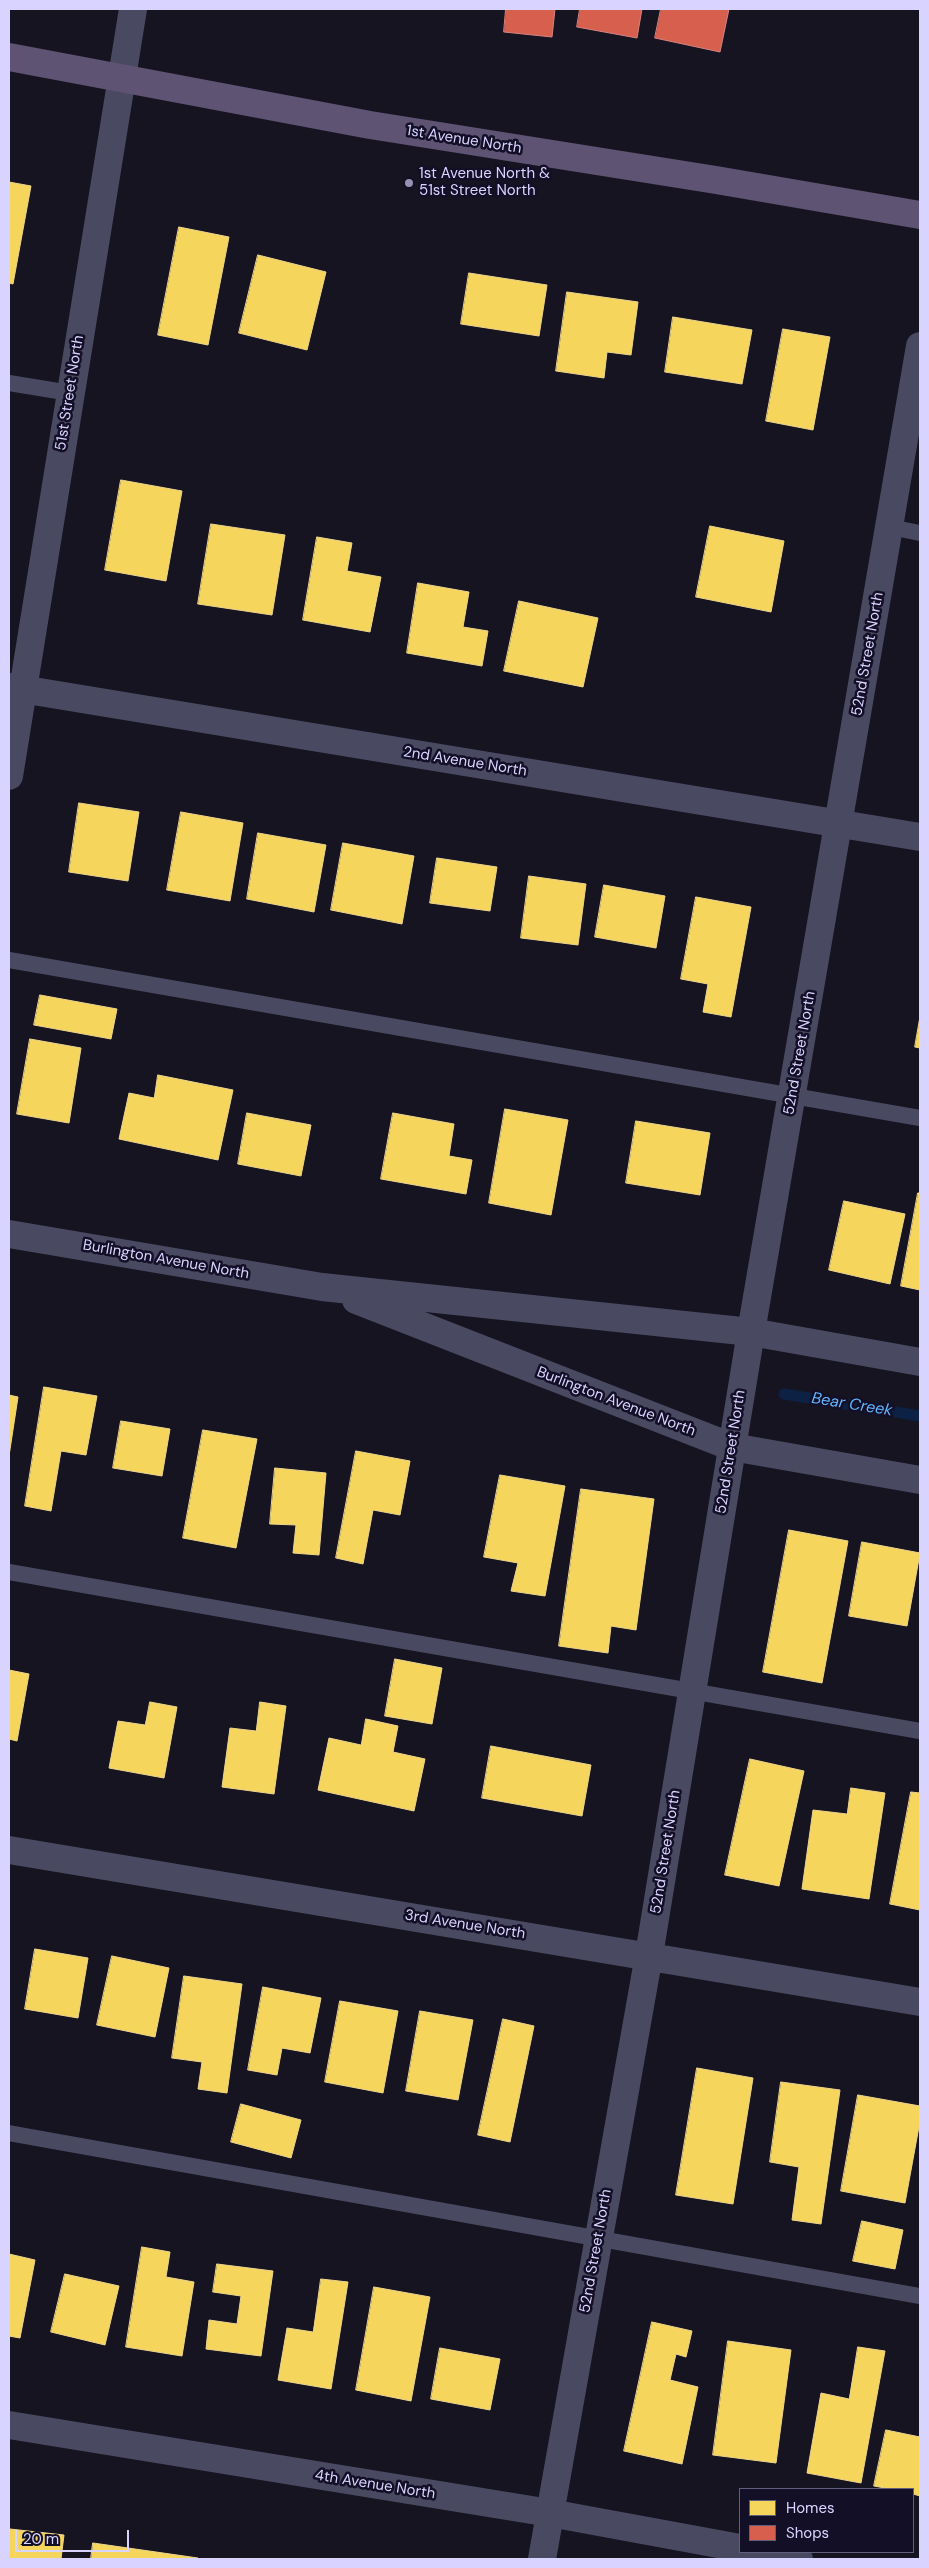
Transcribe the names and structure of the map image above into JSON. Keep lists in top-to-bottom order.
{
  "streets": {
    "main road": ["1st Avenue North"],
    "street": [
      "51st Street North",
      "52nd Street North",
      "2nd Avenue North",
      "Burlington Avenue North",
      "3rd Avenue North",
      "4th Avenue North"
    ]
  },
  "crossings": [
    ["1st Avenue North", "51st Street North"],
    ["51st Street North", "2nd Avenue North"],
    ["52nd Street North", "2nd Avenue North"],
    ["52nd Street North", "Burlington Avenue North"],
    ["52nd Street North", "3rd Avenue North"],
    ["52nd Street North", "4th Avenue North"]
  ],
  "water": ["Bear Creek"],
  "places": ["1st Avenue North & 51st Street North"],
  "legend": ["Homes", "Shops"],
  "scale_bar": "20 m"
}
